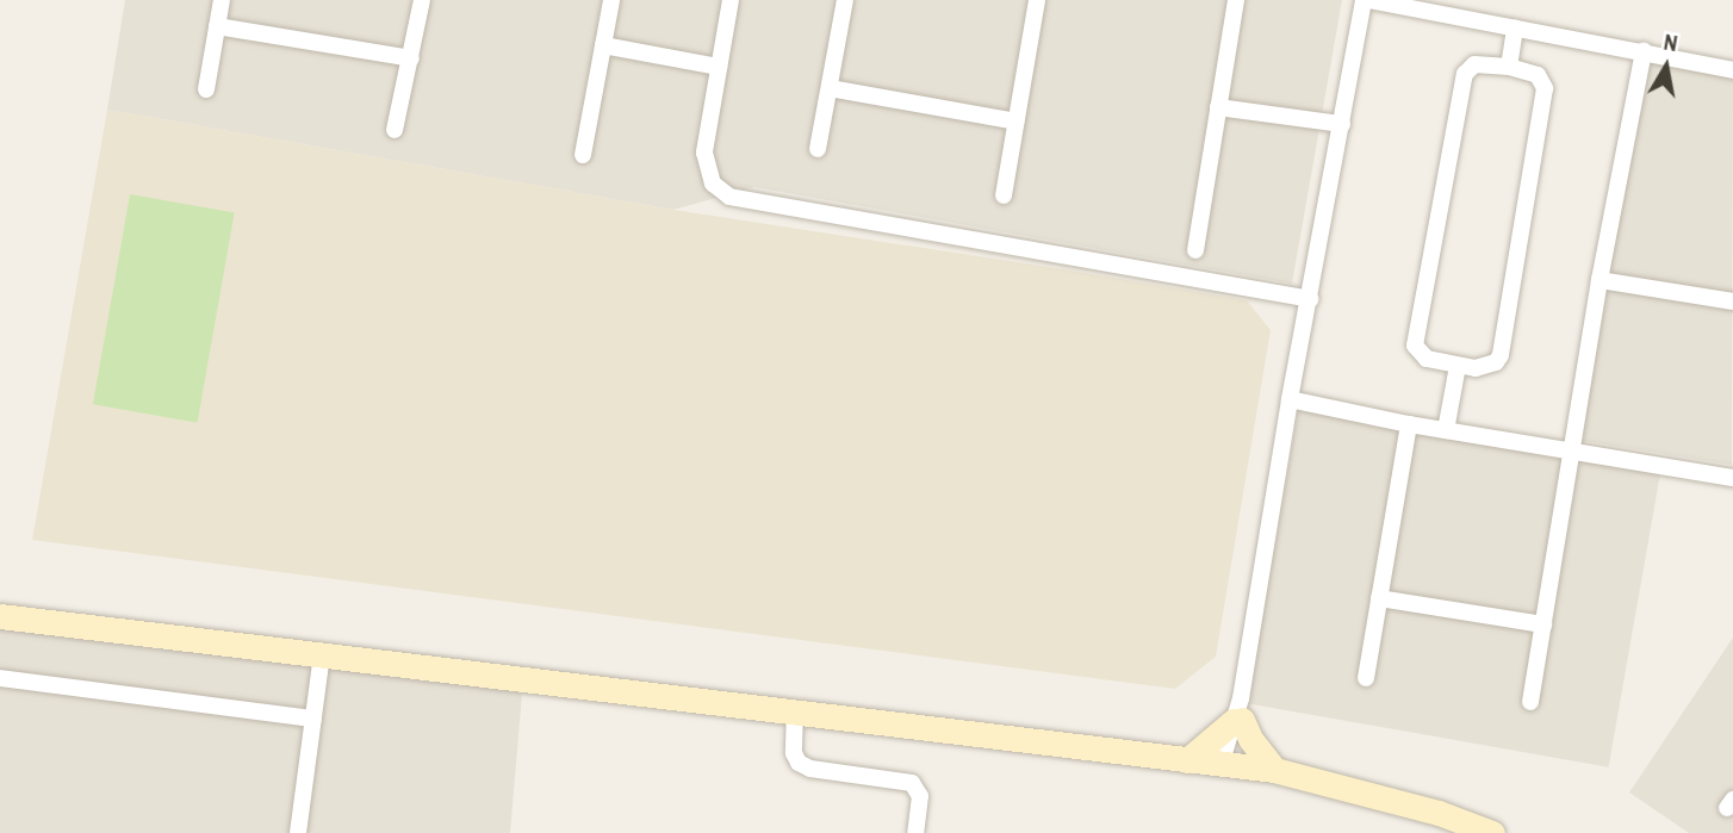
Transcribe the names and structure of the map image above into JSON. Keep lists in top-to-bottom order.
{
  "north": "top"
}
